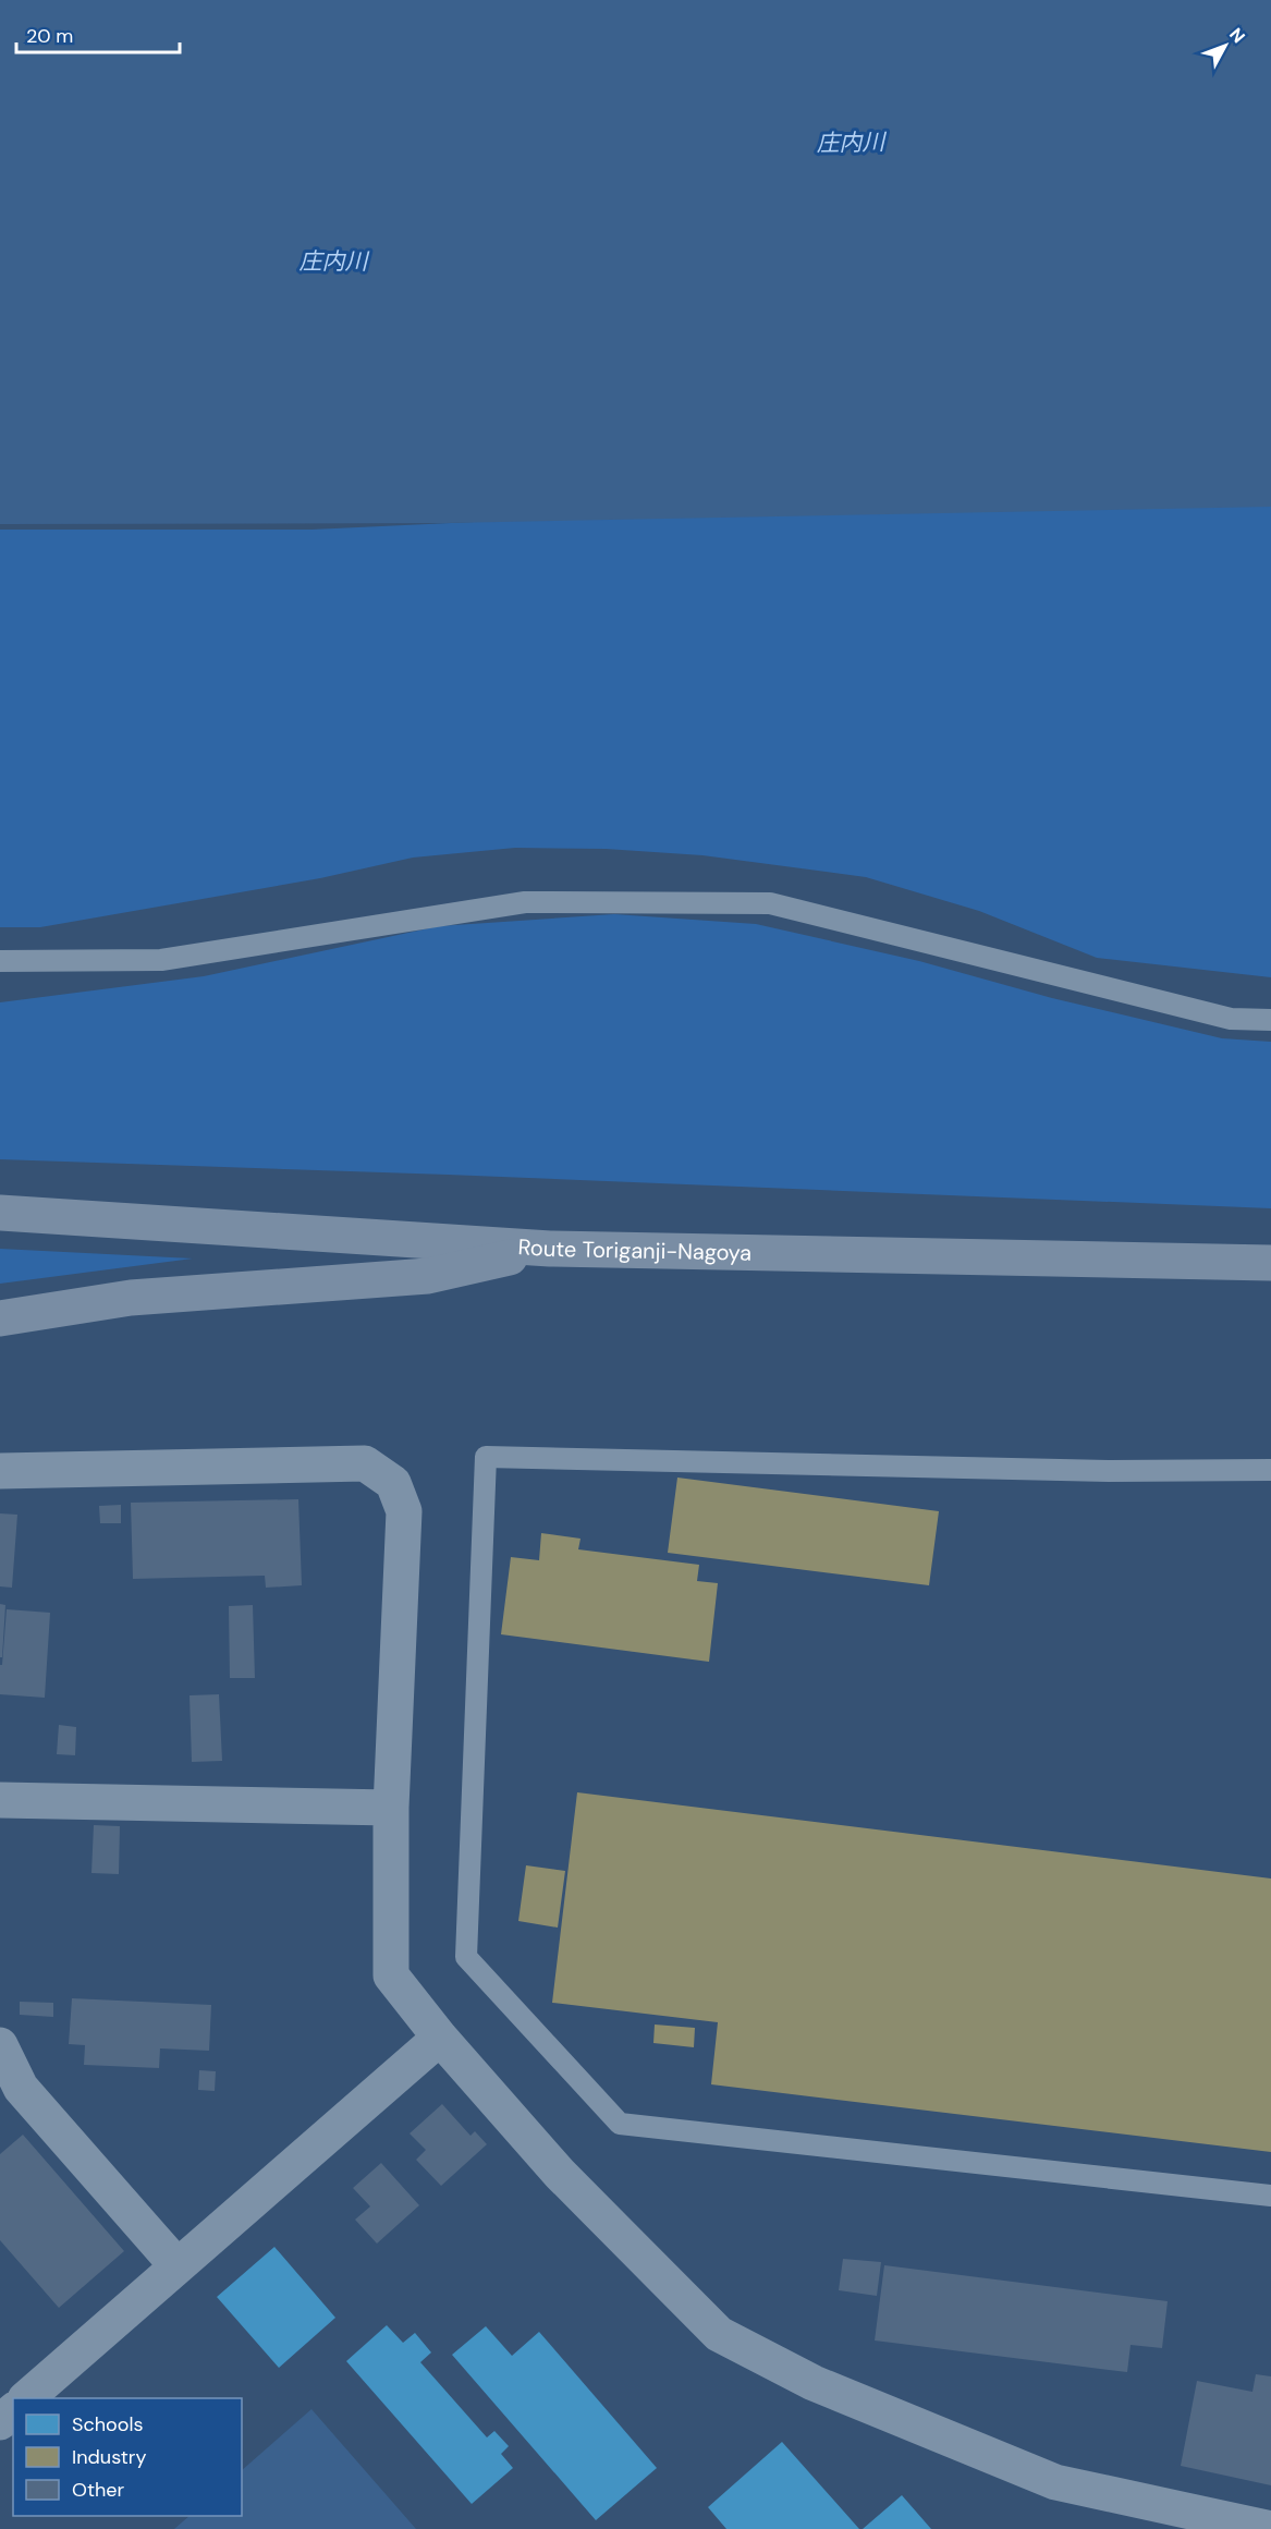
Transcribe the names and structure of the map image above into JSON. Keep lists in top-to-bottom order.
{
  "streets": {
    "main road": ["Route Toriganji-Nagoya"]
  },
  "water": ["庄内川"],
  "legend": ["Schools", "Industry", "Other"],
  "scale_bar": "20 m",
  "north": "top right"
}
